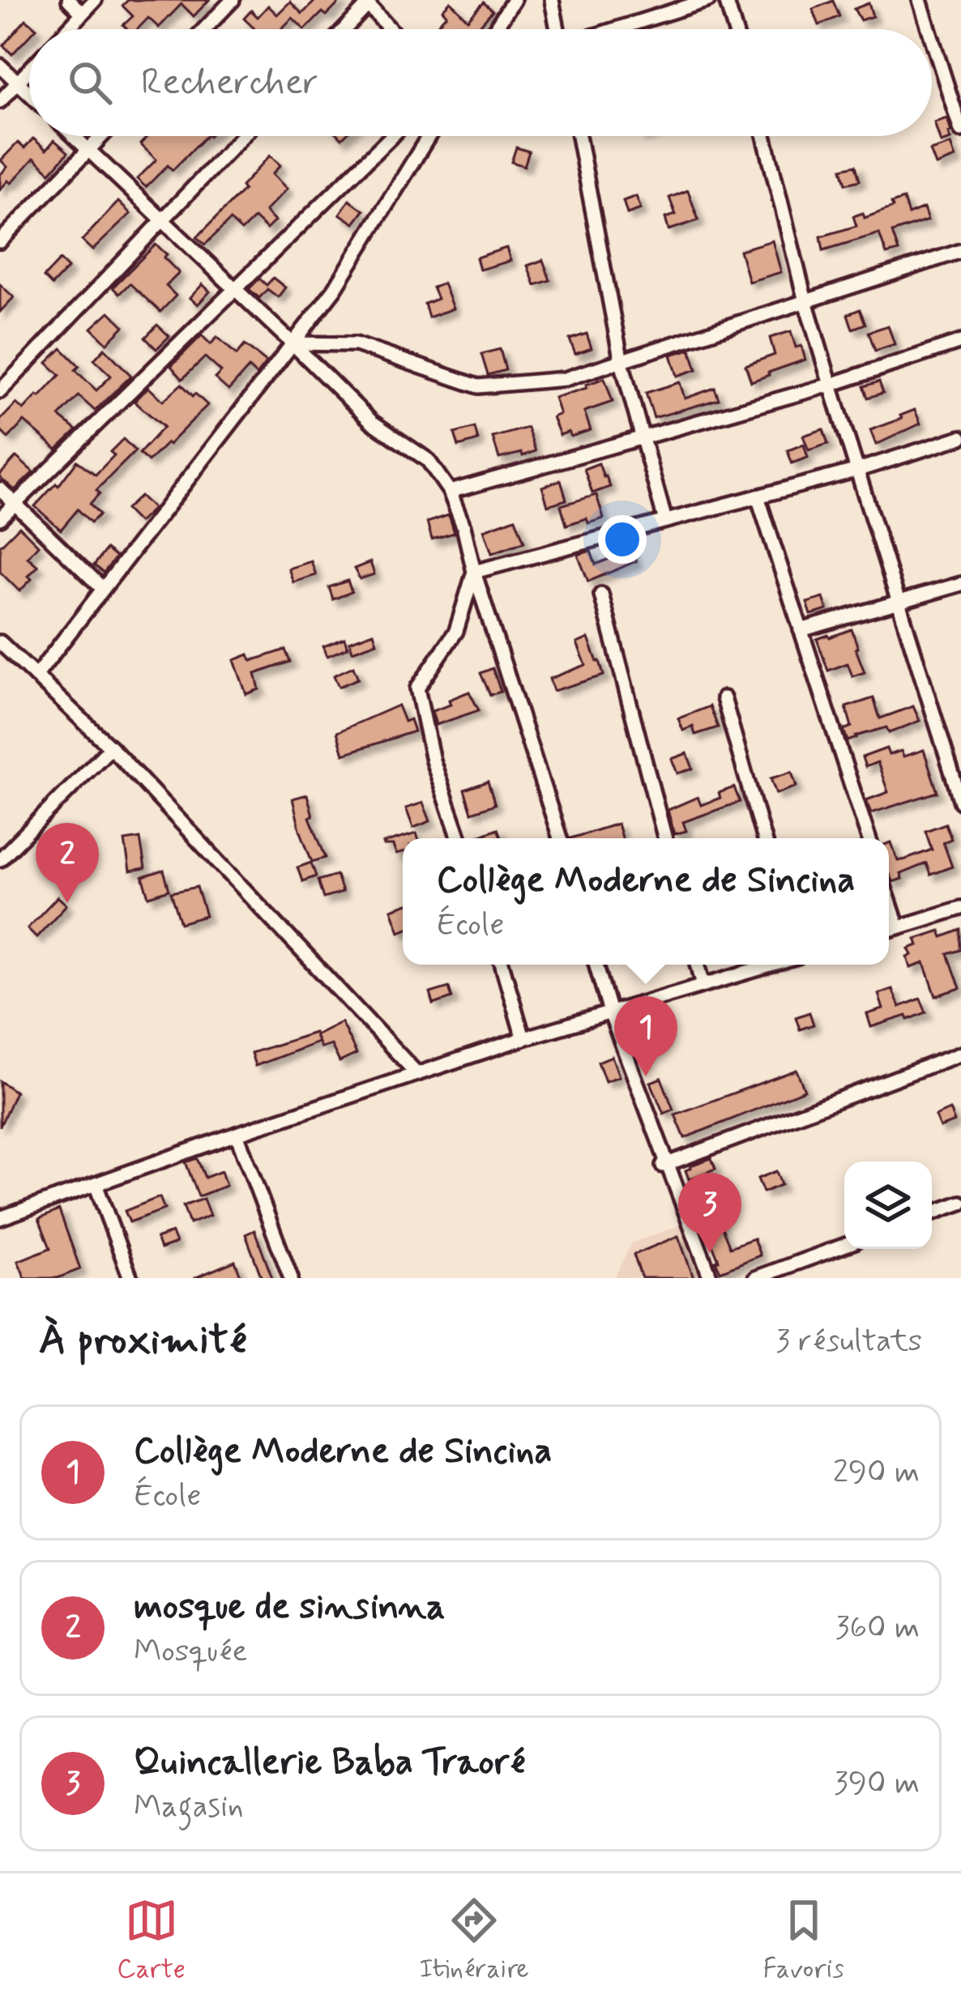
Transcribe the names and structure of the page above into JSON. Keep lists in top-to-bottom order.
{
  "page": {
    "search": "Rechercher",
    "pins": ["2", "1", "3"],
    "popup": ["Collège Moderne de Sincina", "École"],
    "heading": ["À proximité", "3 résultats"],
    "list": [
      {
        "mark": "1",
        "name": "Collège Moderne de Sincina",
        "note": "École",
        "value": "290 m"
      },
      {
        "mark": "2",
        "name": "mosque de sinsinna",
        "note": "Mosquée",
        "value": "360 m"
      },
      {
        "mark": "3",
        "name": "Quincallerie Baba Traoré",
        "note": "Magasin",
        "value": "390 m"
      }
    ],
    "nav": ["Carte", "Itinéraire", "Favoris"]
  }
}
